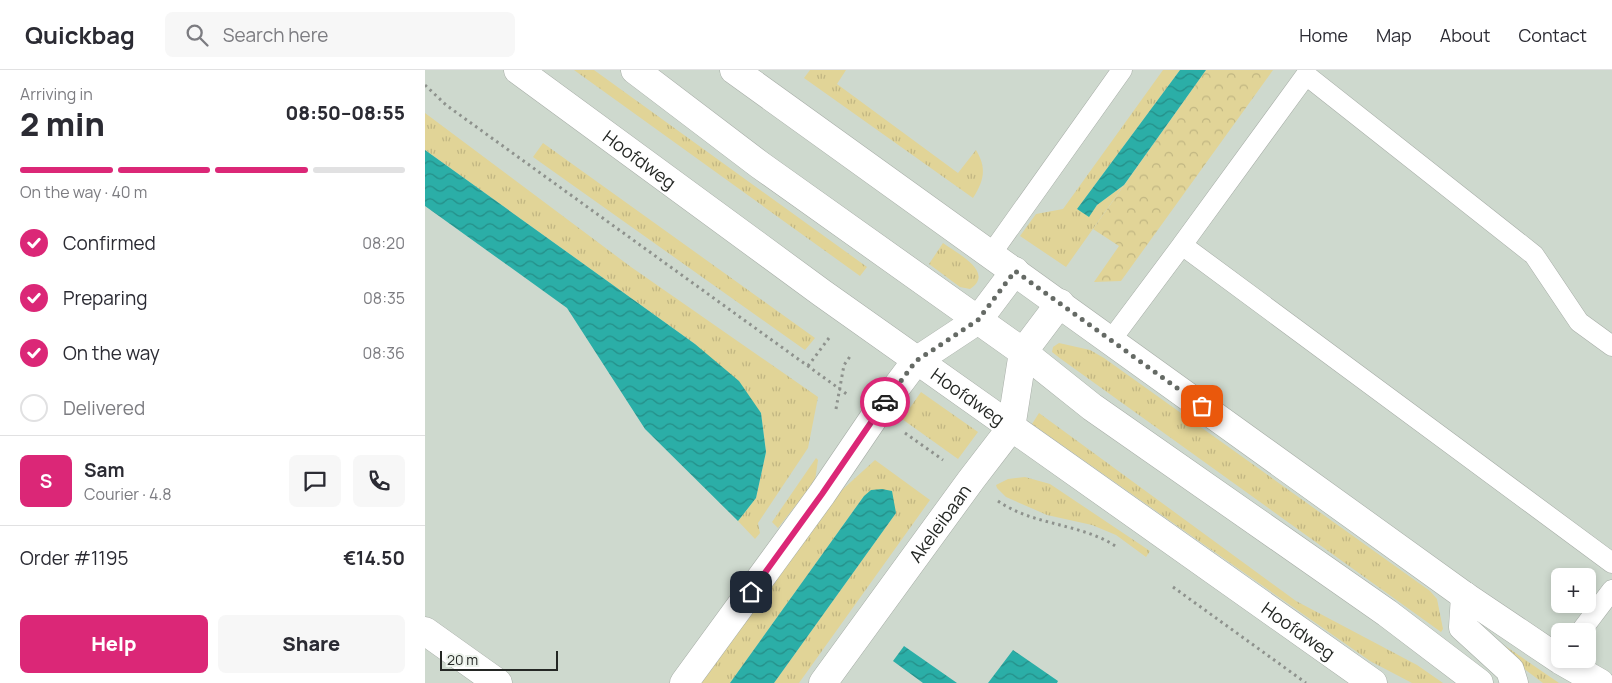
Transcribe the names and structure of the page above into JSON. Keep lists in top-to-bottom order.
{
  "streets": {
    "main road": ["Hoofdweg", "Akeleibaan"]
  },
  "crossings": [
    ["Hoofdweg", "Akeleibaan"]
  ],
  "scale_bar": "20 m",
  "page": {
    "header": "Quickbag",
    "search": "Search here",
    "nav": [
      "Home",
      "Map",
      "About",
      "Contact"
    ],
    "heading": ["2 min", "Arriving in", "08:50–08:55"],
    "panel": [
      "Sam",
      "Courier · 4.8",
      "Order #1195",
      "€14.50"
    ],
    "bar": "On the way · 40 m",
    "list": [
      ["Confirmed", "08:20"],
      ["Preparing", "08:35"],
      ["On the way", "08:36"],
      "Delivered"
    ],
    "round": "S",
    "map_buttons": ["+", "−"],
    "buttons": ["Help", "Share"],
    "scale": "20 m"
  }
}
